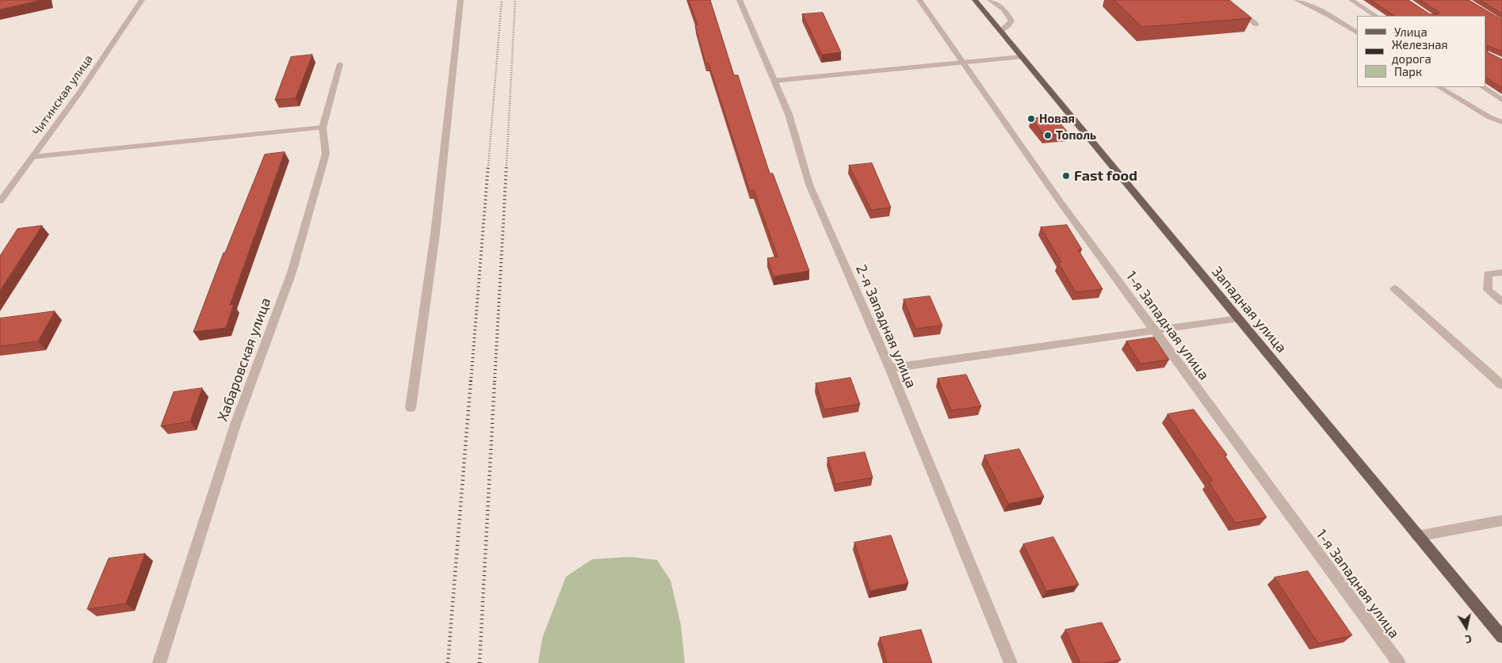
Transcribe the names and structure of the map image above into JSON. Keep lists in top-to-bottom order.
{
  "streets": {
    "main road": ["Западная улица"],
    "street": [
      "Читинская улица",
      "1-я Западная улица",
      "2-я Западная улица",
      "Хабаровская улица"
    ]
  },
  "places": ["Новая", "Тополь", "Fast food"],
  "legend": ["Улица", "Железная дорога", "Парк"],
  "north": "bottom"
}
